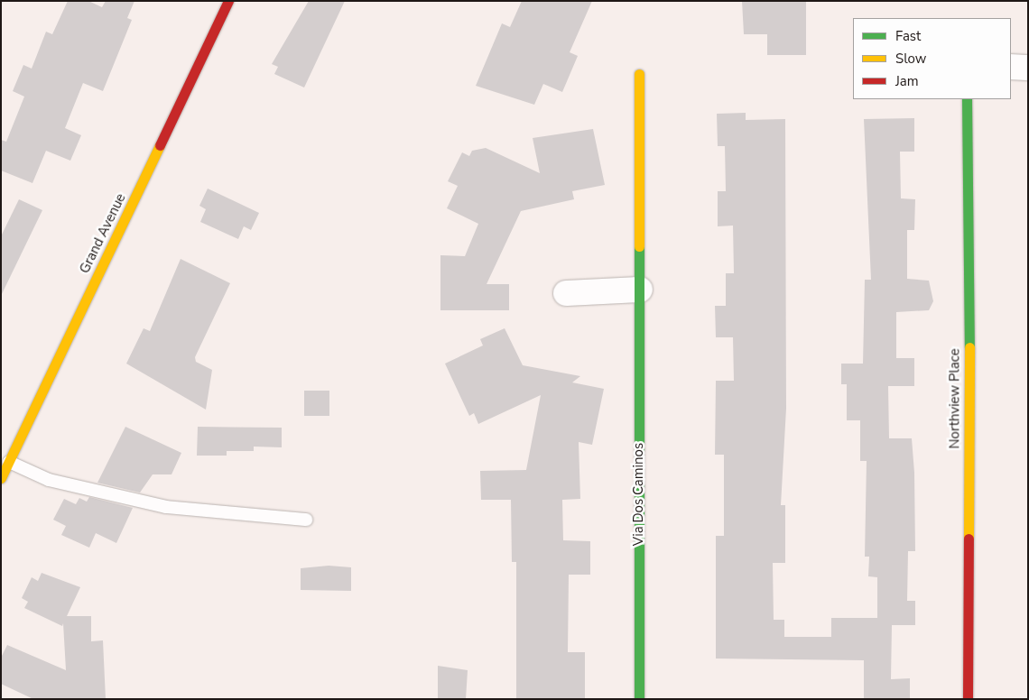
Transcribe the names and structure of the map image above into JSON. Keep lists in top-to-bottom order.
{
  "streets": {
    "street": ["Grand Avenue", "Northview Place", "Via Dos Caminos"]
  },
  "legend": ["Fast", "Slow", "Jam"]
}
